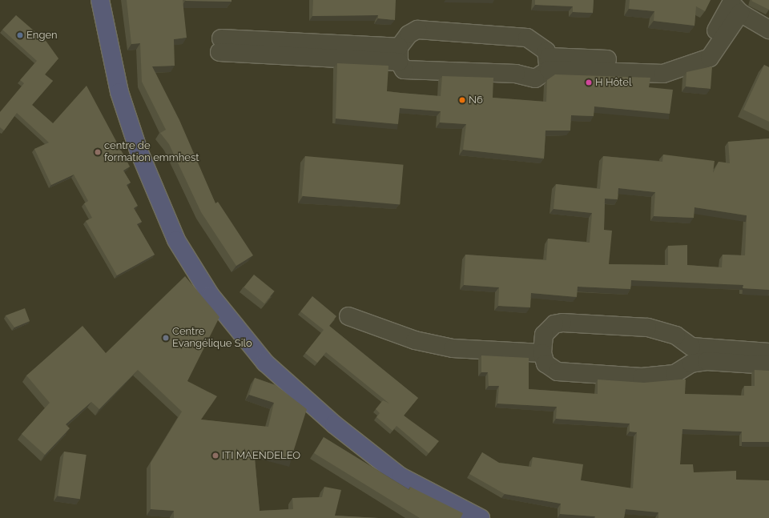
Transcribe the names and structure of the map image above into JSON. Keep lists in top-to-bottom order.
{
  "places": [
    "Engen",
    "H Hôtel",
    "N6",
    "centre de formation emmhest",
    "Centre Evangélique Silo",
    "ITI MAENDELEO"
  ]
}
